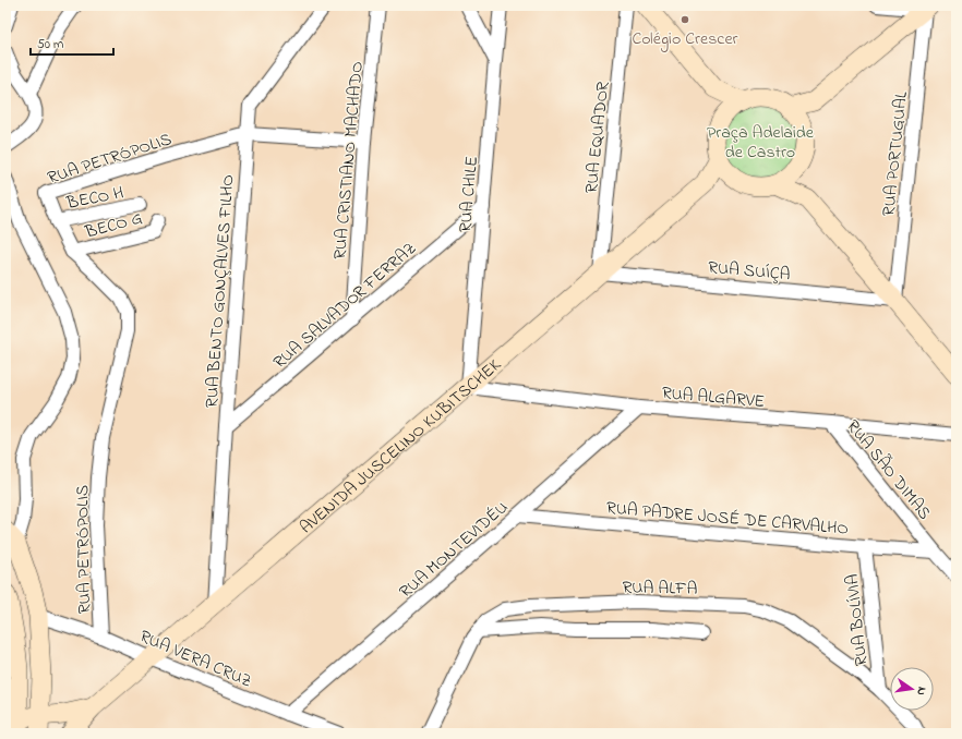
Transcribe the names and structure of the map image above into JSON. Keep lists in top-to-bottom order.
{
  "streets": {
    "street": [
      "RUA EQUADOR",
      "RUA PORTUGUAL",
      "RUA PETRÓPOLIS",
      "RUA CRISTIANO MACHADO",
      "RUA CHILE",
      "BECO H",
      "BECO G",
      "RUA SUÍÇA",
      "RUA BENTO GONÇALVES FILHO",
      "RUA SALVADOR FERRAZ",
      "RUA ALGARVE",
      "AVENIDA JUSCELINO KUBITSCHEK",
      "RUA SÃO DIMAS",
      "RUA PADRE JOSÉ DE CARVALHO",
      "RUA MONTEVIDÉU",
      "RUA ALFA",
      "RUA BOLÍVIA",
      "RUA VERA CRUZ"
    ]
  },
  "crossings": [
    ["RUA EQUADOR", "RUA SUÍÇA"],
    ["RUA EQUADOR", "AVENIDA JUSCELINO KUBITSCHEK"],
    ["RUA PORTUGUAL", "RUA SUÍÇA"],
    ["RUA PETRÓPOLIS", "RUA CRISTIANO MACHADO"],
    ["RUA PETRÓPOLIS", "BECO H"],
    ["RUA PETRÓPOLIS", "BECO G"],
    ["RUA PETRÓPOLIS", "RUA BENTO GONÇALVES FILHO"],
    ["RUA PETRÓPOLIS", "RUA VERA CRUZ"],
    ["RUA CRISTIANO MACHADO", "RUA SALVADOR FERRAZ"],
    ["RUA CHILE", "RUA SALVADOR FERRAZ"],
    ["RUA CHILE", "RUA ALGARVE"],
    ["RUA CHILE", "AVENIDA JUSCELINO KUBITSCHEK"],
    ["RUA SUÍÇA", "AVENIDA JUSCELINO KUBITSCHEK"],
    ["RUA BENTO GONÇALVES FILHO", "RUA SALVADOR FERRAZ"],
    ["RUA BENTO GONÇALVES FILHO", "AVENIDA JUSCELINO KUBITSCHEK"],
    ["RUA ALGARVE", "AVENIDA JUSCELINO KUBITSCHEK"],
    ["RUA ALGARVE", "RUA SÃO DIMAS"],
    ["RUA ALGARVE", "RUA MONTEVIDÉU"],
    ["AVENIDA JUSCELINO KUBITSCHEK", "RUA VERA CRUZ"],
    ["RUA SÃO DIMAS", "RUA PADRE JOSÉ DE CARVALHO"],
    ["RUA PADRE JOSÉ DE CARVALHO", "RUA MONTEVIDÉU"],
    ["RUA PADRE JOSÉ DE CARVALHO", "RUA BOLÍVIA"],
    ["RUA MONTEVIDÉU", "RUA VERA CRUZ"],
    ["RUA ALFA", "RUA BOLÍVIA"]
  ],
  "parks": ["Praça Adelaide de Castro"],
  "places": ["Colégio Crescer"],
  "scale_bar": "50 m",
  "north": "right"
}
